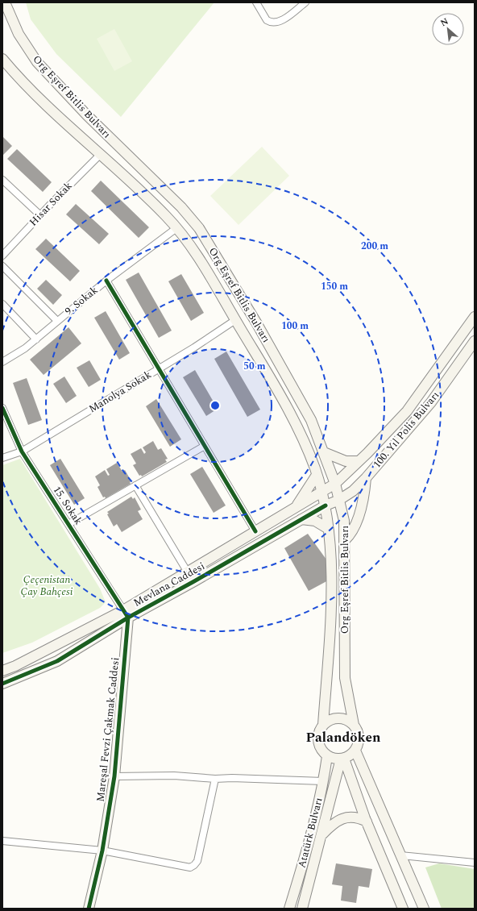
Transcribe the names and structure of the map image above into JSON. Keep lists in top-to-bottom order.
{
  "streets": {
    "main road": [
      "Org Eşref Bitlis Bulvarı",
      "100. Yıl Polis Bulvarı",
      "Mevlana Caddesi",
      "Mareşal Fevzi Çakmak Caddesi",
      "Atatürk Bulvarı"
    ],
    "street": [
      "Hisar Sokak",
      "9. Sokak",
      "Manolya Sokak",
      "15. Sokak"
    ]
  },
  "crossings": [
    ["Org Eşref Bitlis Bulvarı", "100. Yıl Polis Bulvarı"],
    ["Org Eşref Bitlis Bulvarı", "Mevlana Caddesi"],
    ["Org Eşref Bitlis Bulvarı", "Atatürk Bulvarı"],
    ["Manolya Sokak", "15. Sokak"],
    ["100. Yıl Polis Bulvarı", "Mevlana Caddesi"],
    ["15. Sokak", "Mevlana Caddesi"],
    ["15. Sokak", "Mareşal Fevzi Çakmak Caddesi"],
    ["Mevlana Caddesi", "Mareşal Fevzi Çakmak Caddesi"]
  ],
  "districts": ["Palandöken"],
  "parks": ["Çeçenistan Çay Bahçesi"],
  "north": "top left",
  "rings": [
    "200 m",
    "150 m",
    "100 m",
    "50 m"
  ]
}
